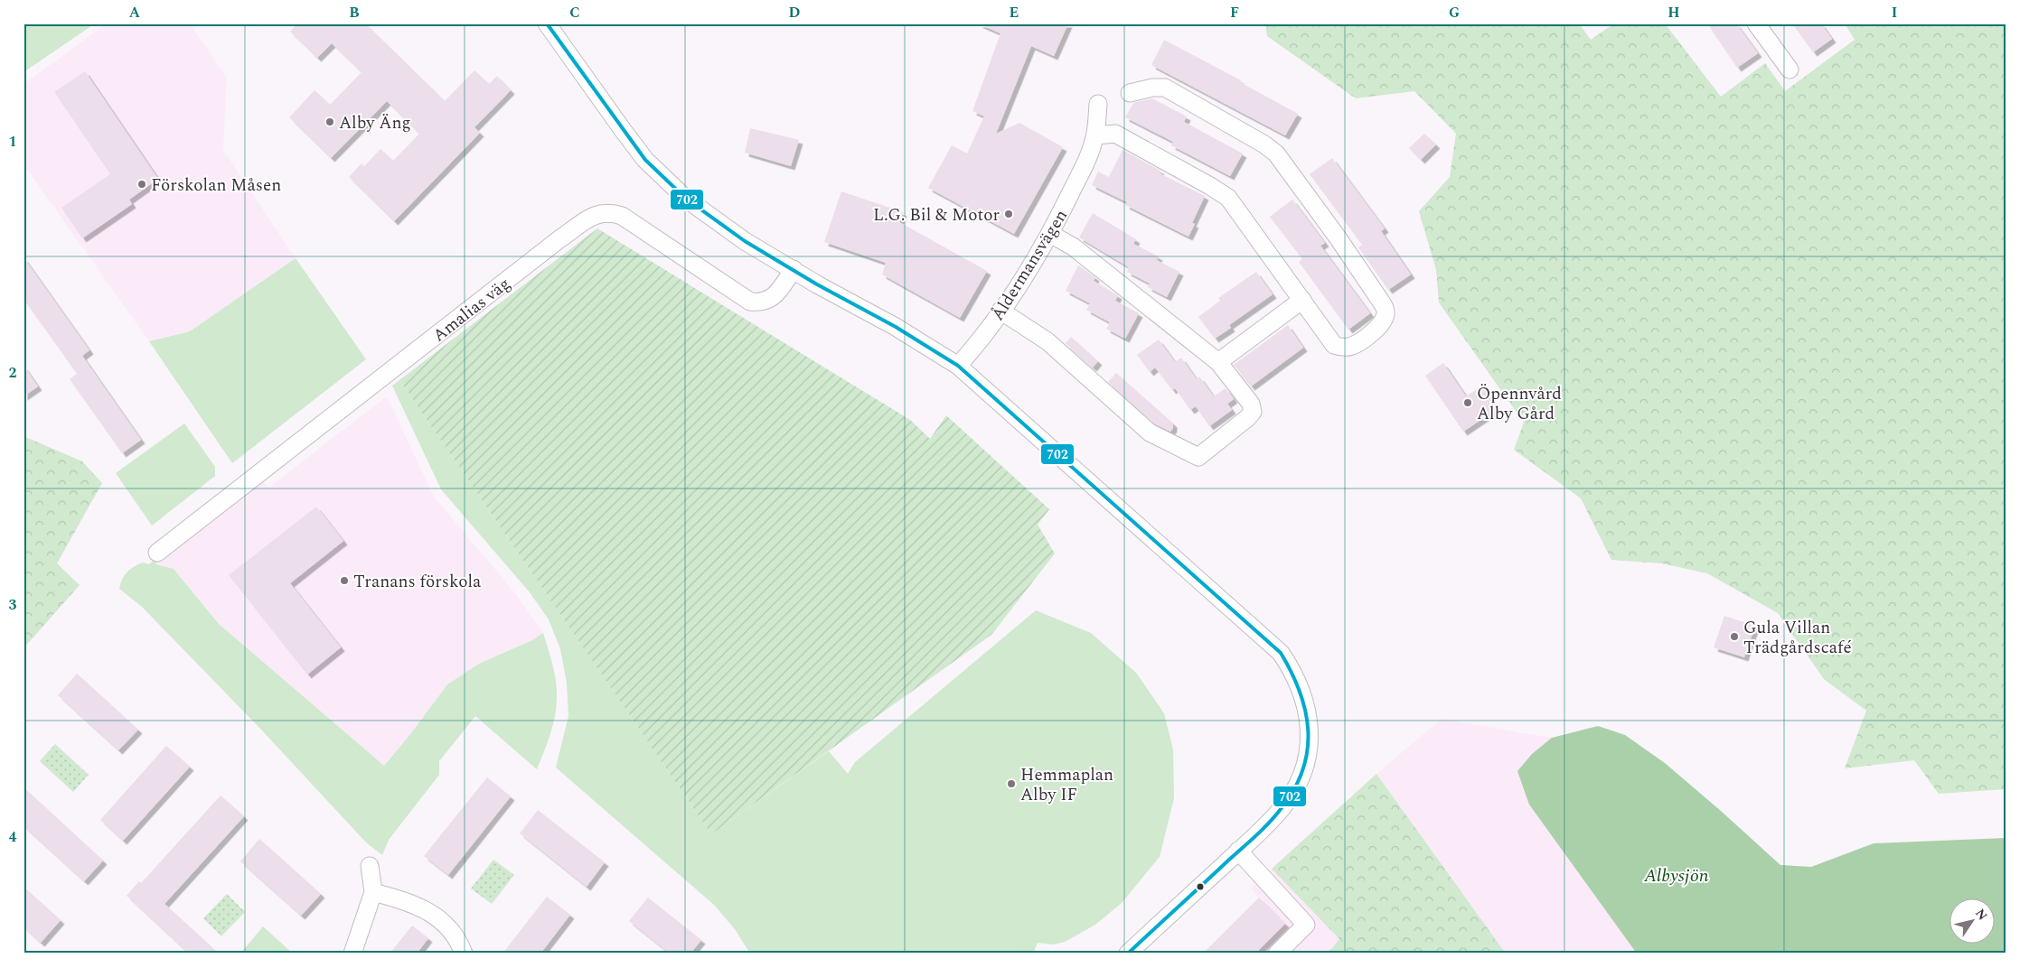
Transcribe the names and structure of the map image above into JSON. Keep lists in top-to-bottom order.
{
  "streets": {
    "street": ["Åldermansvägen", "Amalias väg"]
  },
  "water": ["Albysjön"],
  "places": [
    "Alby Äng",
    "Förskolan Måsen",
    "L.G. Bil & Motor",
    "Öpennvård Alby Gård",
    "Tranans förskola",
    "Gula Villan Trädgårdscafé",
    "Hemmaplan Alby IF"
  ],
  "lines": ["transit line 702"],
  "north": "top right",
  "grid": {
    "columns": [
      "A",
      "B",
      "C",
      "D",
      "E",
      "F",
      "G",
      "H",
      "I"
    ],
    "rows": [
      "1",
      "2",
      "3",
      "4"
    ]
  }
}
